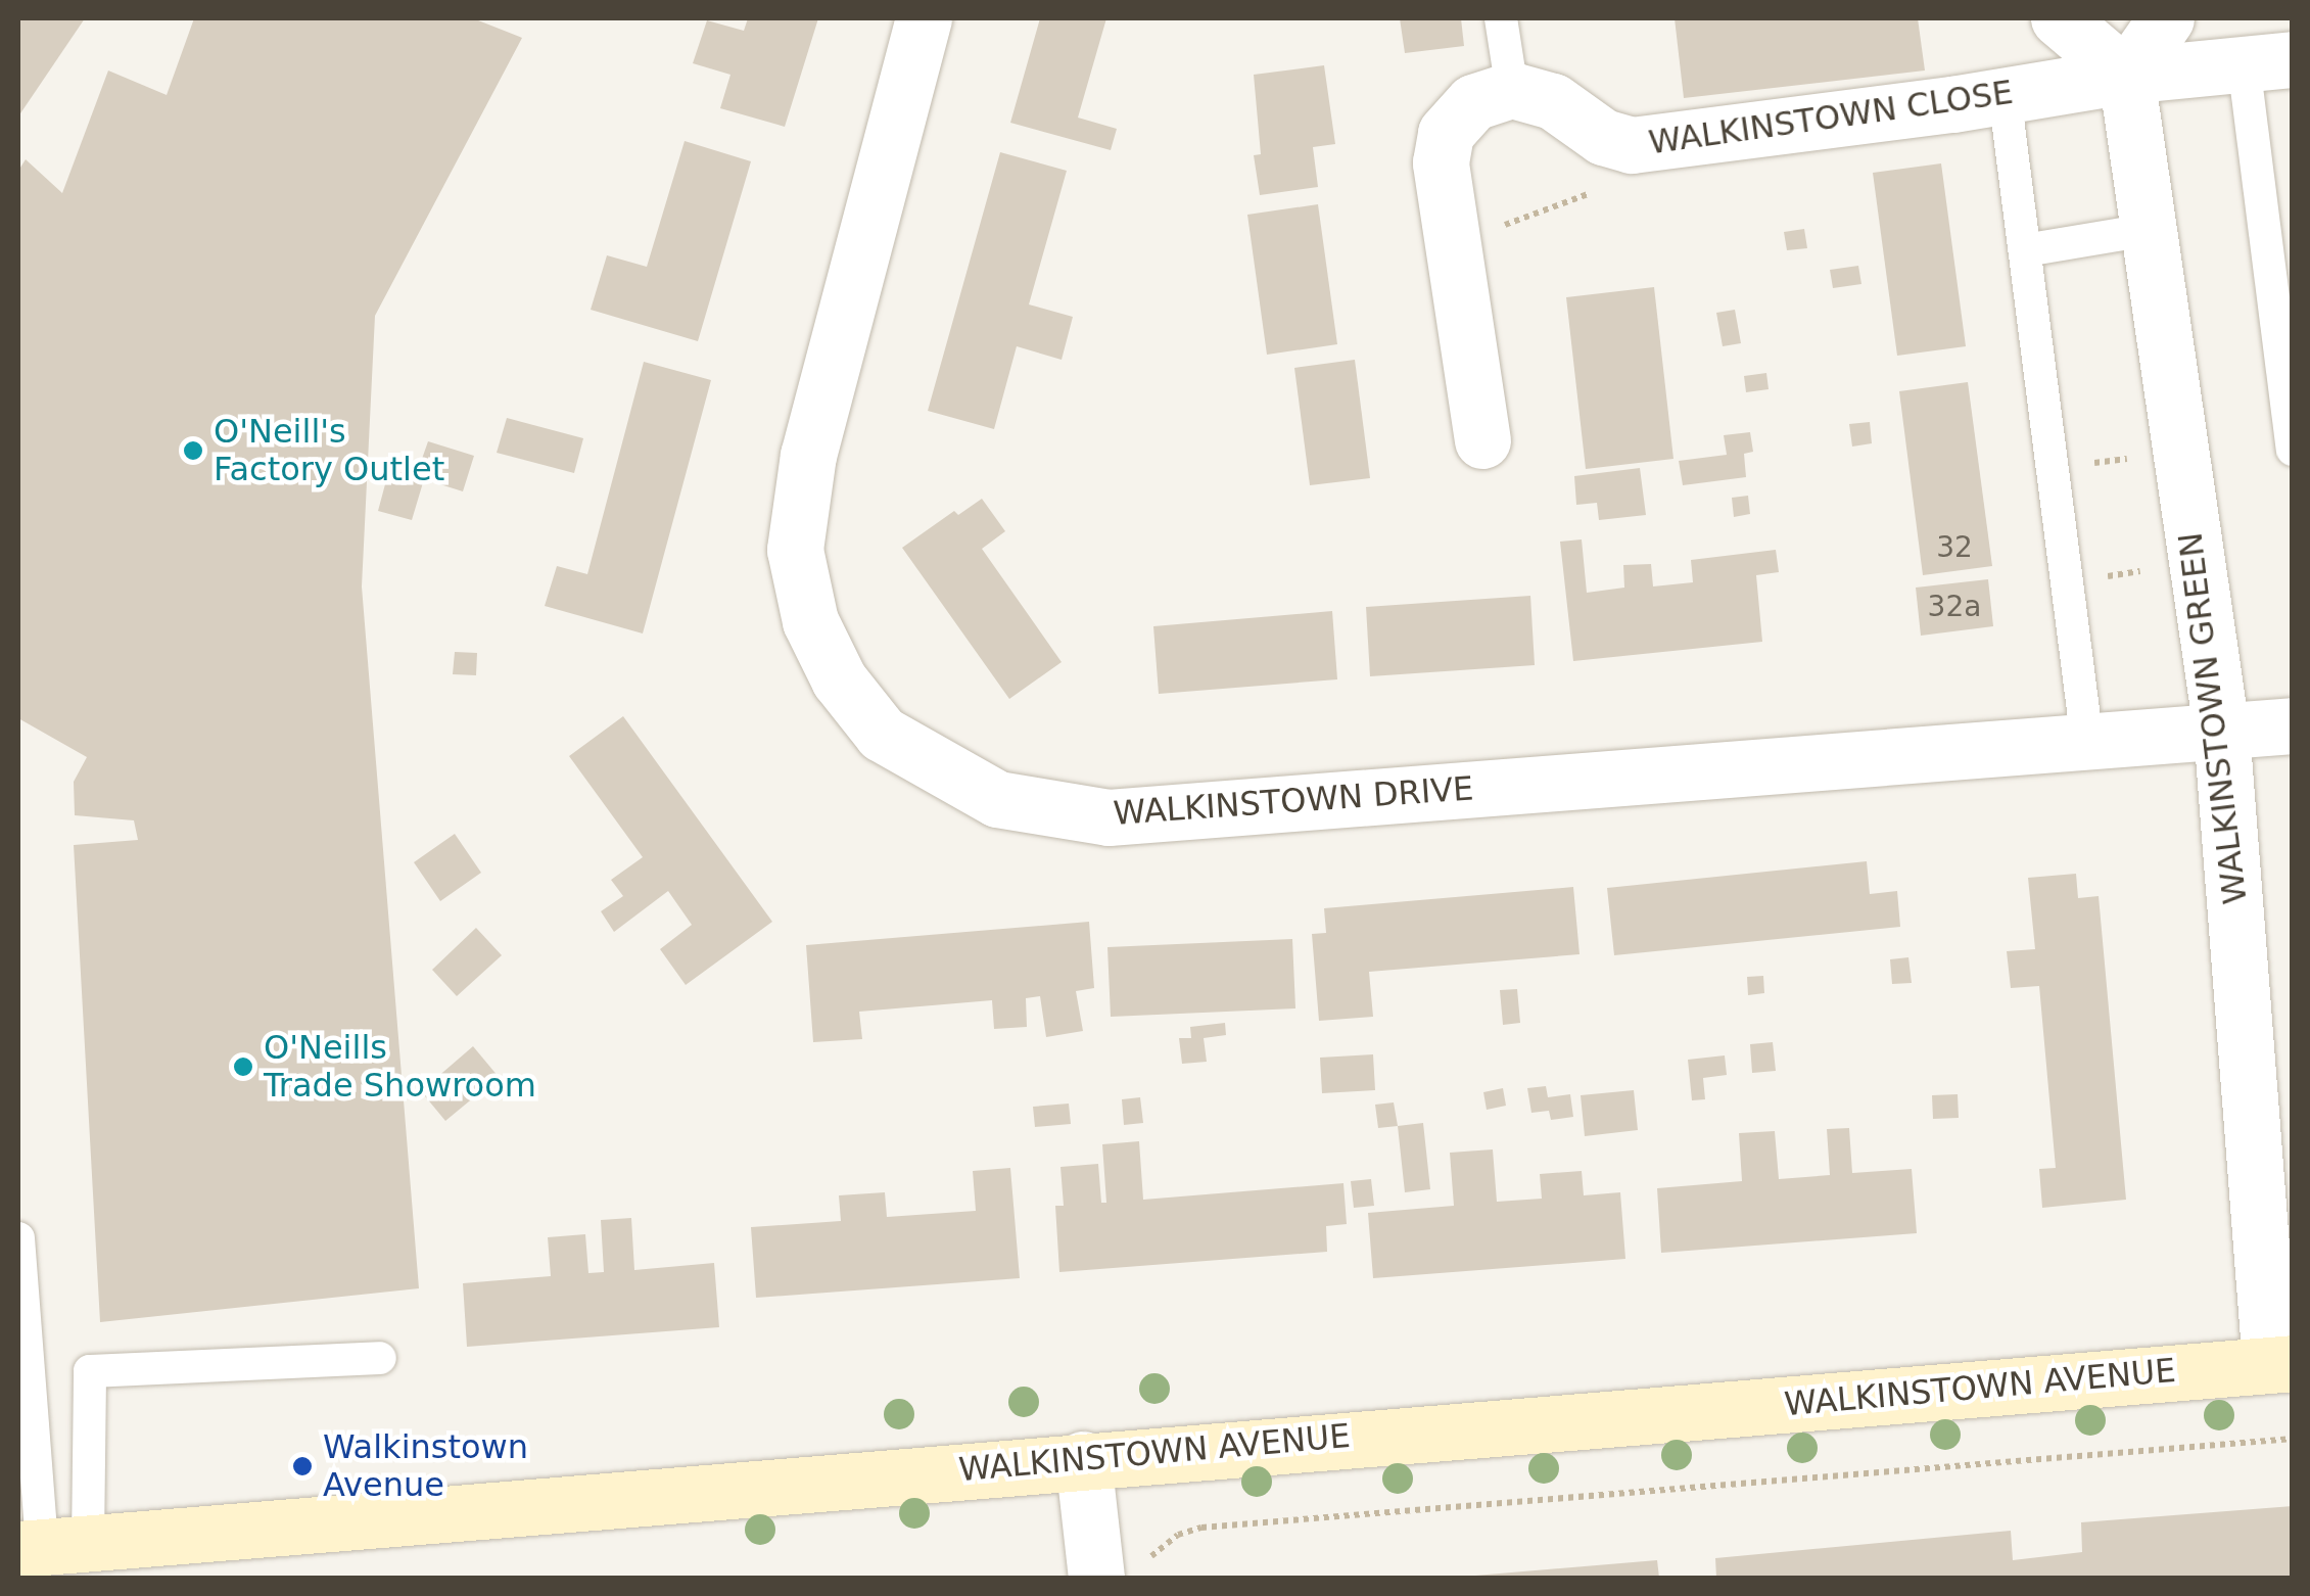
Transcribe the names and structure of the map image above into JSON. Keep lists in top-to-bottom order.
{
  "streets": {
    "main road": ["WALKINSTOWN AVENUE"],
    "street": ["WALKINSTOWN CLOSE", "WALKINSTOWN GREEN", "WALKINSTOWN DRIVE"]
  },
  "crossings": [
    ["WALKINSTOWN CLOSE", "WALKINSTOWN GREEN"],
    ["WALKINSTOWN GREEN", "WALKINSTOWN DRIVE"],
    ["WALKINSTOWN GREEN", "WALKINSTOWN AVENUE"]
  ],
  "places": ["O'Neill's Factory Outlet", "O'Neills Trade Showroom", "Walkinstown Avenue"],
  "house_numbers": ["32", "32a"]
}
